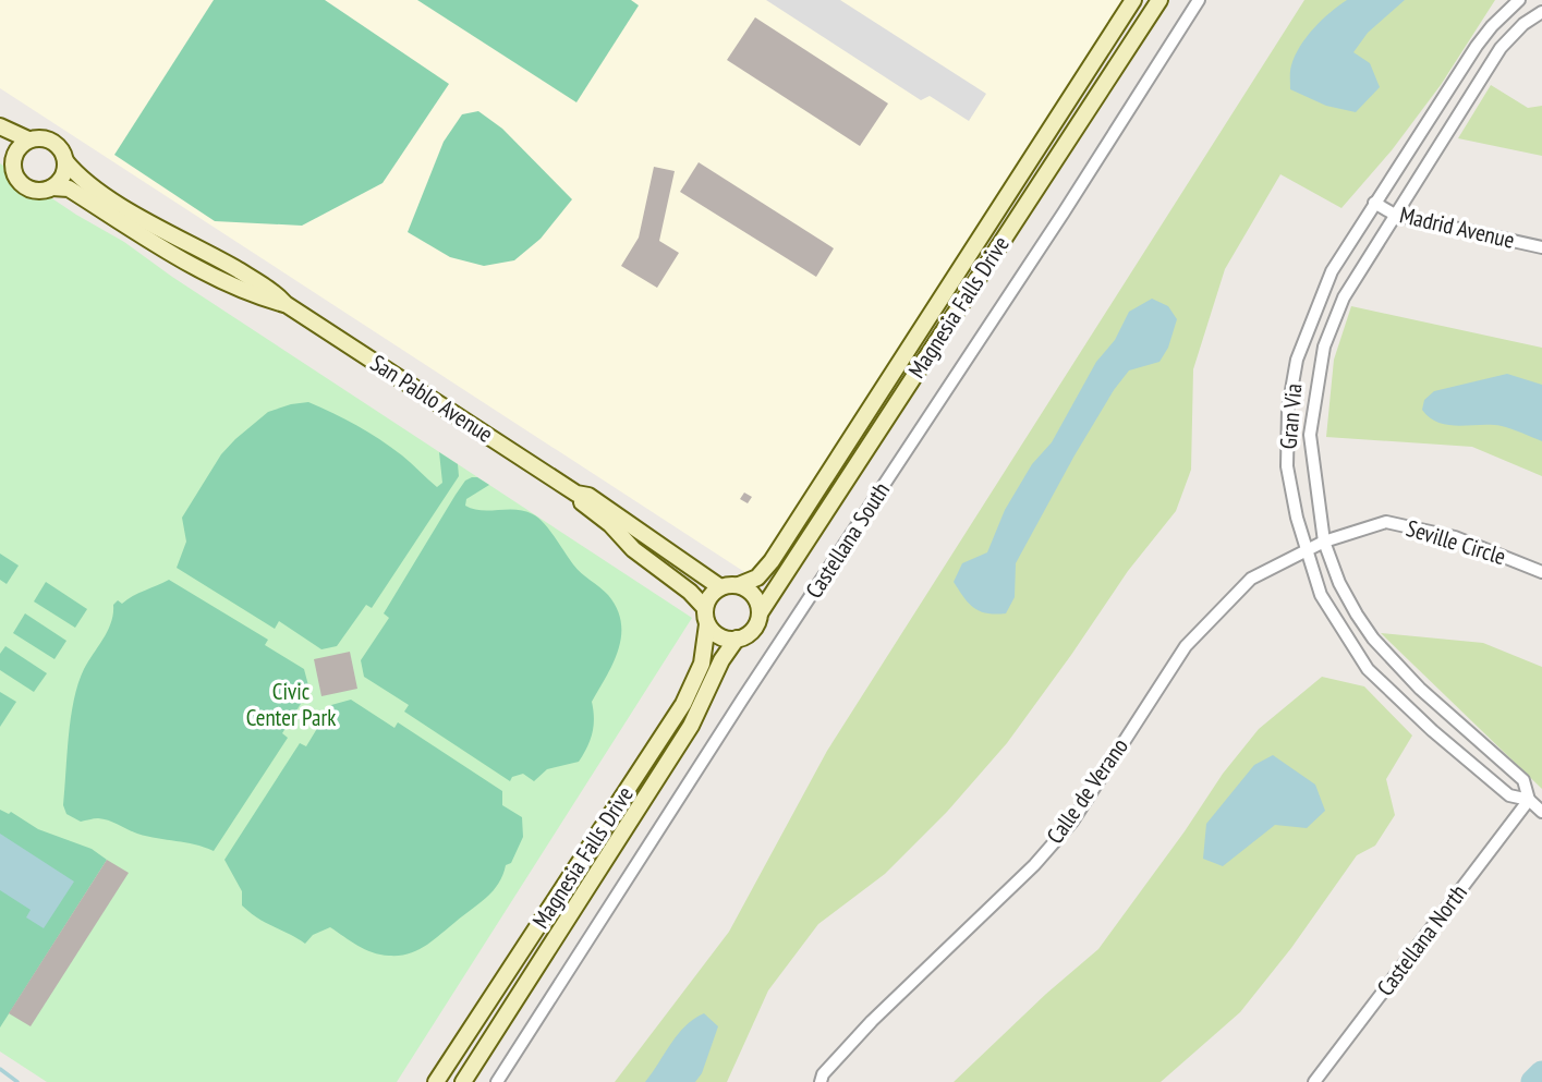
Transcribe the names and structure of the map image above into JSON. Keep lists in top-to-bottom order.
{
  "streets": {
    "street": [
      "Madrid Avenue",
      "Magnesia Falls Drive",
      "San Pablo Avenue",
      "Gran Via",
      "Castellana South",
      "Seville Circle",
      "Calle de Verano",
      "Castellana North"
    ]
  },
  "crossings": [
    ["Madrid Avenue", "Gran Via"],
    ["Magnesia Falls Drive", "San Pablo Avenue"],
    ["Gran Via", "Seville Circle"],
    ["Gran Via", "Calle de Verano"],
    ["Gran Via", "Castellana North"],
    ["Seville Circle", "Calle de Verano"]
  ],
  "parks": ["Civic Center Park"]
}
